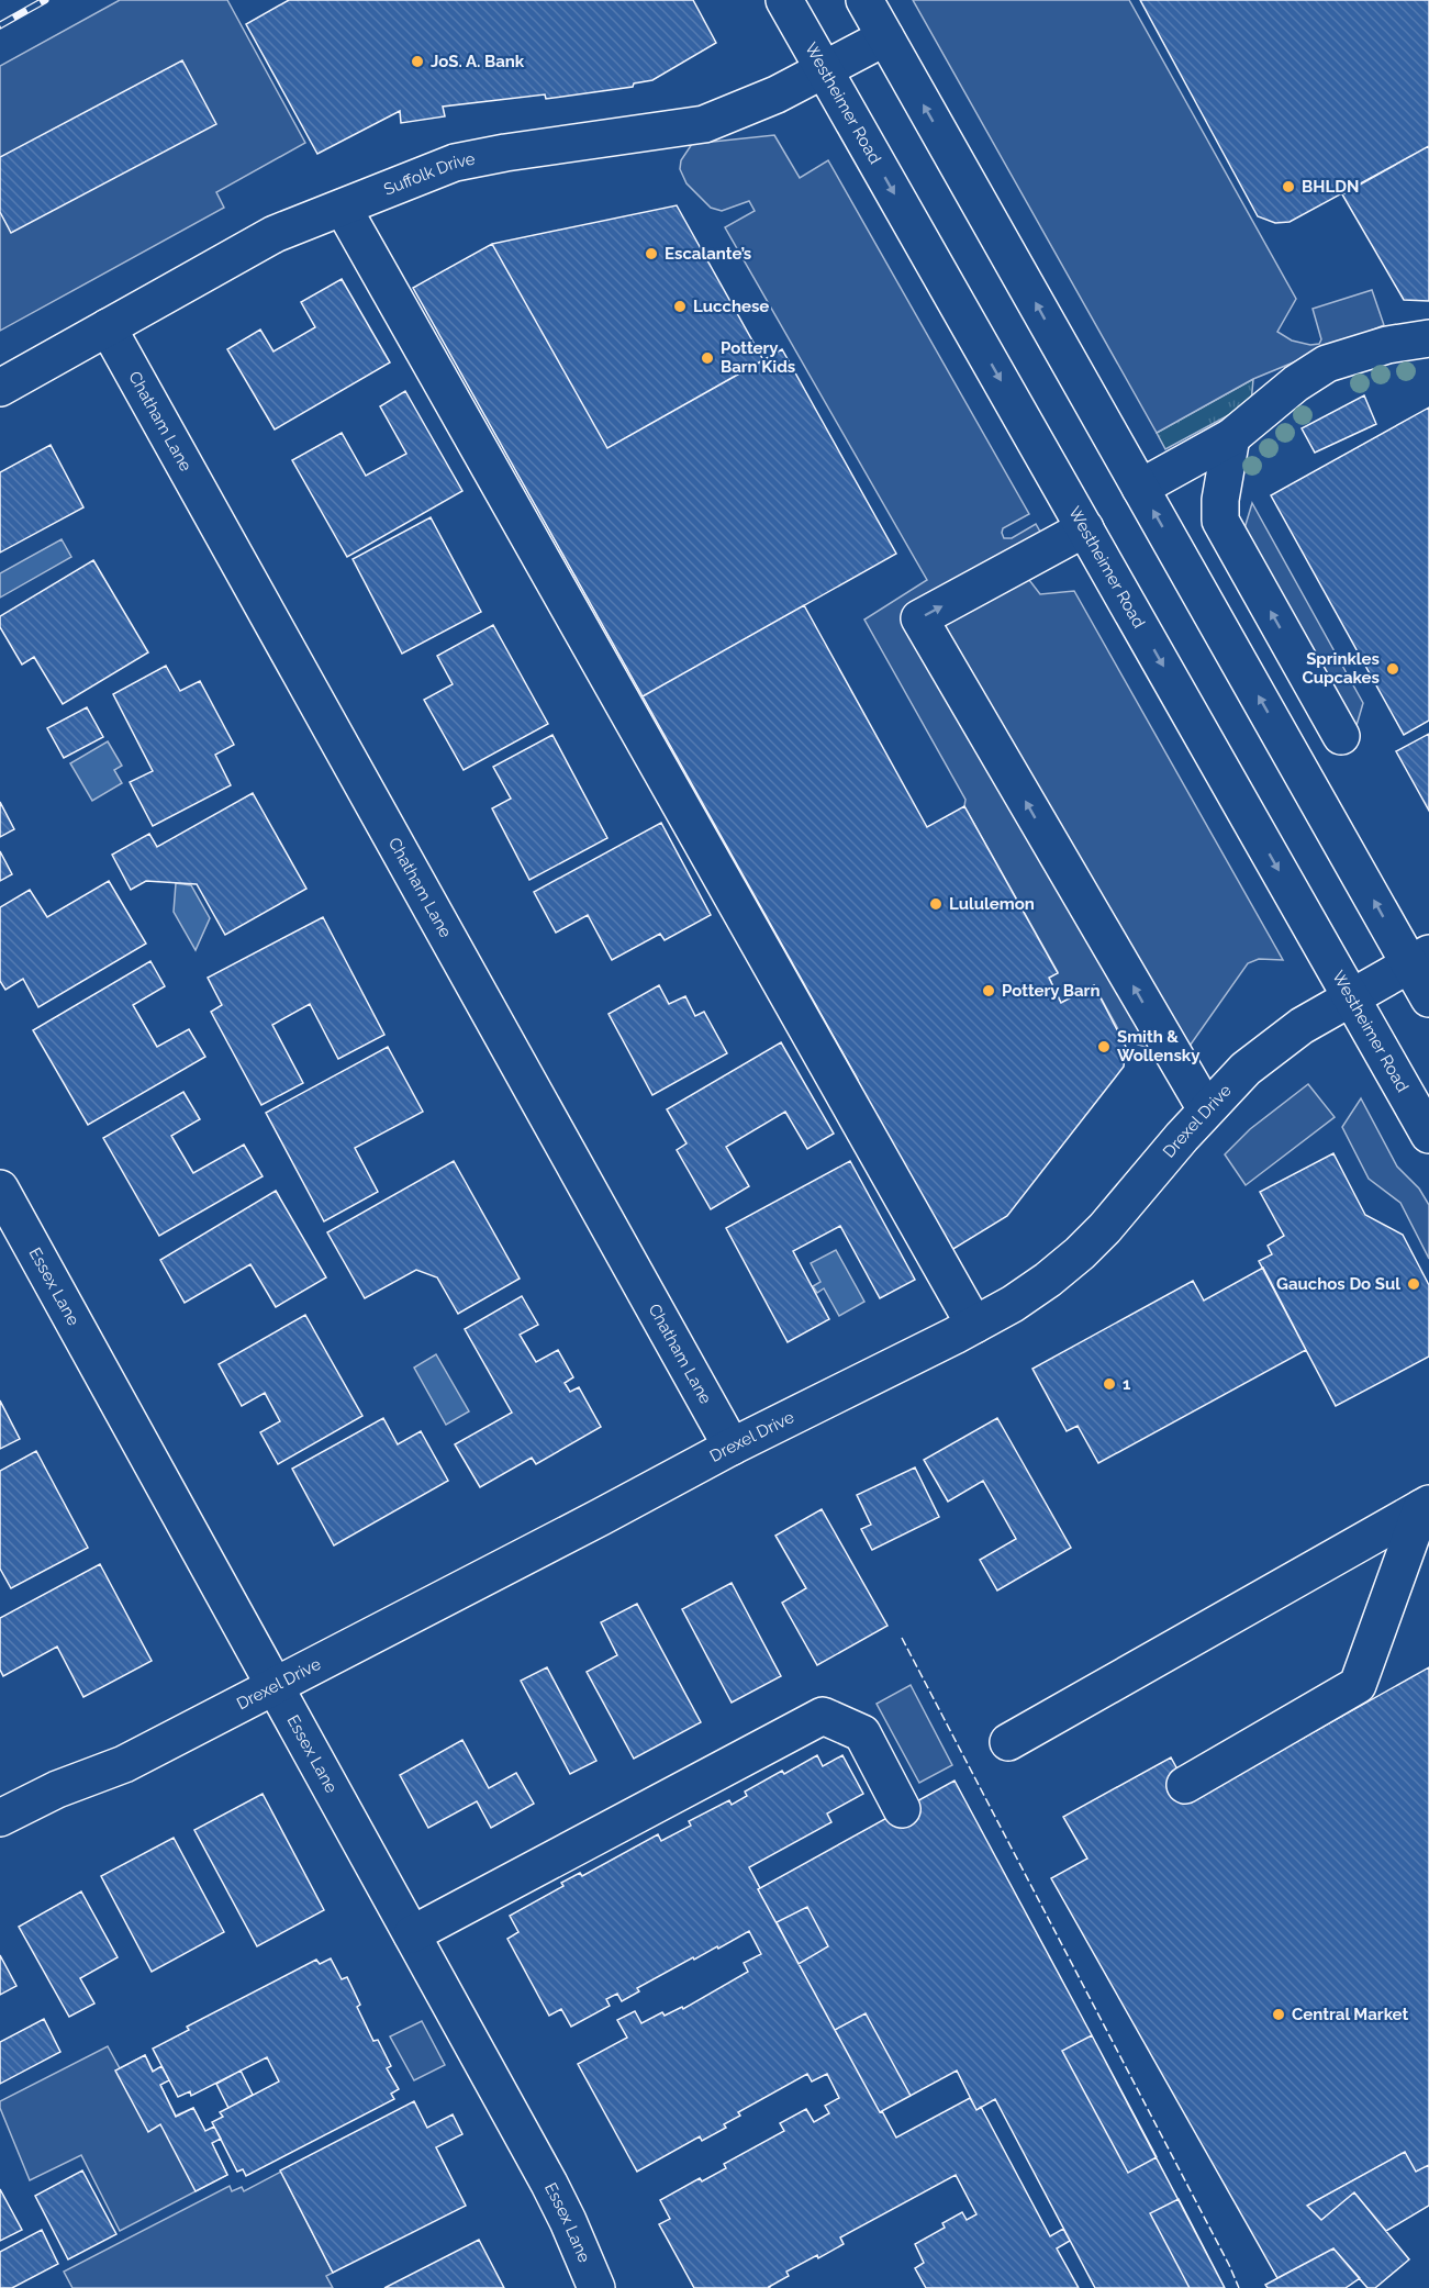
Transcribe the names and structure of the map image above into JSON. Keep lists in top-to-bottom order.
{
  "streets": {
    "street": [
      "Westheimer Road",
      "Suffolk Drive",
      "Chatham Lane",
      "Drexel Drive",
      "Essex Lane"
    ]
  },
  "crossings": [
    ["Westheimer Road", "Suffolk Drive"],
    ["Westheimer Road", "Drexel Drive"],
    ["Suffolk Drive", "Chatham Lane"],
    ["Chatham Lane", "Drexel Drive"],
    ["Drexel Drive", "Essex Lane"]
  ],
  "places": [
    "JoS. A. Bank",
    "BHLDN",
    "Escalante’s",
    "Lucchese",
    "Pottery Barn Kids",
    "Sprinkles Cupcakes",
    "Lululemon",
    "Pottery Barn",
    "Smith & Wollensky",
    "Gauchos Do Sul",
    "1",
    "Central Market"
  ]
}
